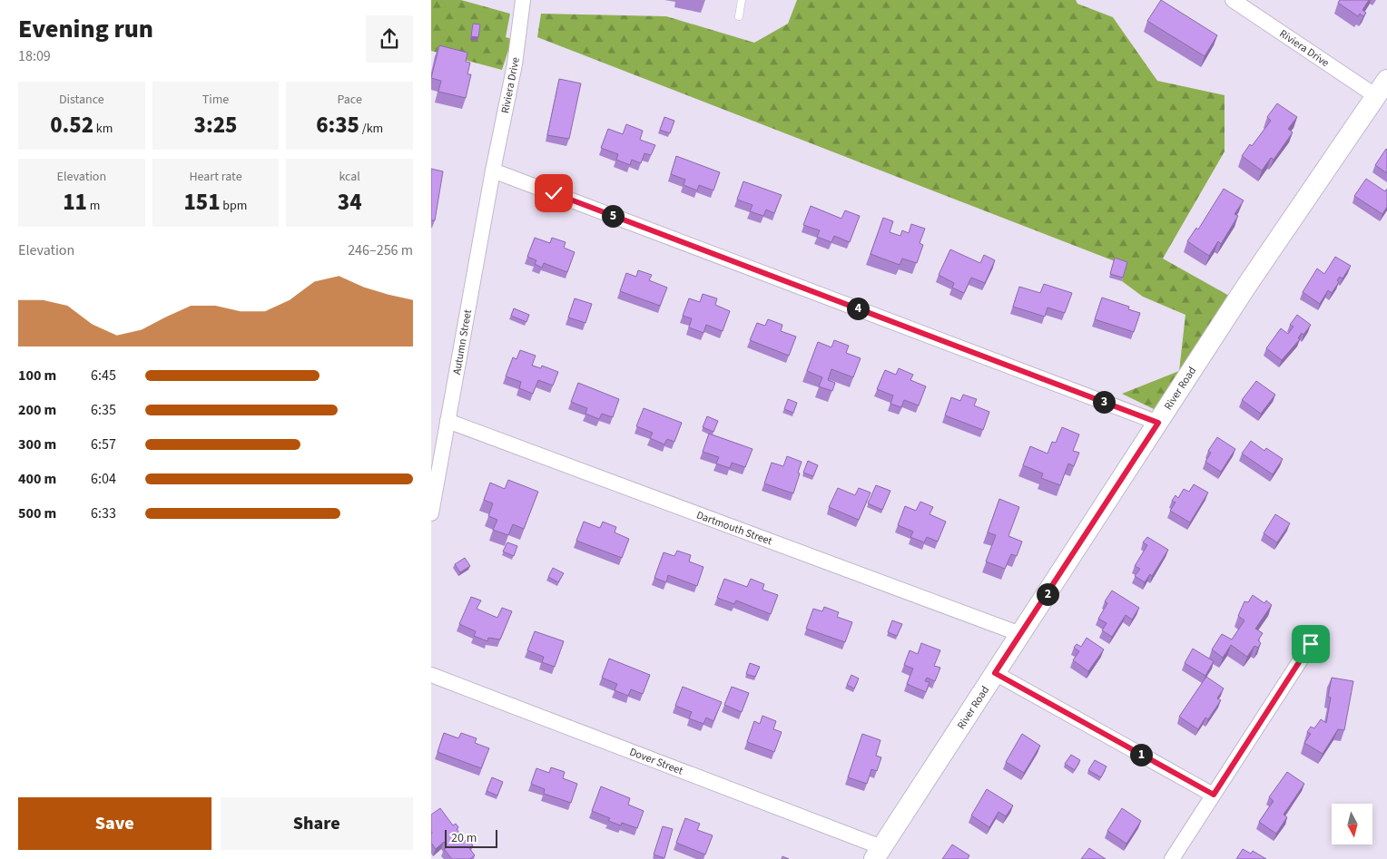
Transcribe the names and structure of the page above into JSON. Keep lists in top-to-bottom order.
{
  "streets": {
    "street": [
      "Riviera Drive",
      "Autumn Street",
      "River Road",
      "Dartmouth Street",
      "Dover Street"
    ]
  },
  "crossings": [
    ["Riviera Drive", "Autumn Street"],
    ["Riviera Drive", "River Road"],
    ["Autumn Street", "Dartmouth Street"],
    ["River Road", "Dartmouth Street"],
    ["River Road", "Dover Street"]
  ],
  "scale_bar": "20 m",
  "north": "bottom",
  "page": {
    "heading": ["Evening run", "18:09"],
    "stats": [
      ["Distance", "0.52 km"],
      ["Time", "3:25"],
      ["Pace", "6:35 /km"],
      ["Elevation", "11 m"],
      ["Heart rate", "151 bpm"],
      ["kcal", "34"]
    ],
    "pins": [
      "5",
      "4",
      "3",
      "2",
      "1"
    ],
    "chart": ["Elevation", "246–256 m"],
    "list": [
      {
        "name": "100 m",
        "note": "6:45"
      },
      {
        "name": "200 m",
        "note": "6:35"
      },
      {
        "name": "300 m",
        "note": "6:57"
      },
      {
        "name": "400 m",
        "note": "6:04"
      },
      {
        "name": "500 m",
        "note": "6:33"
      }
    ],
    "buttons": ["Save", "Share"],
    "scale": "20 m"
  }
}
